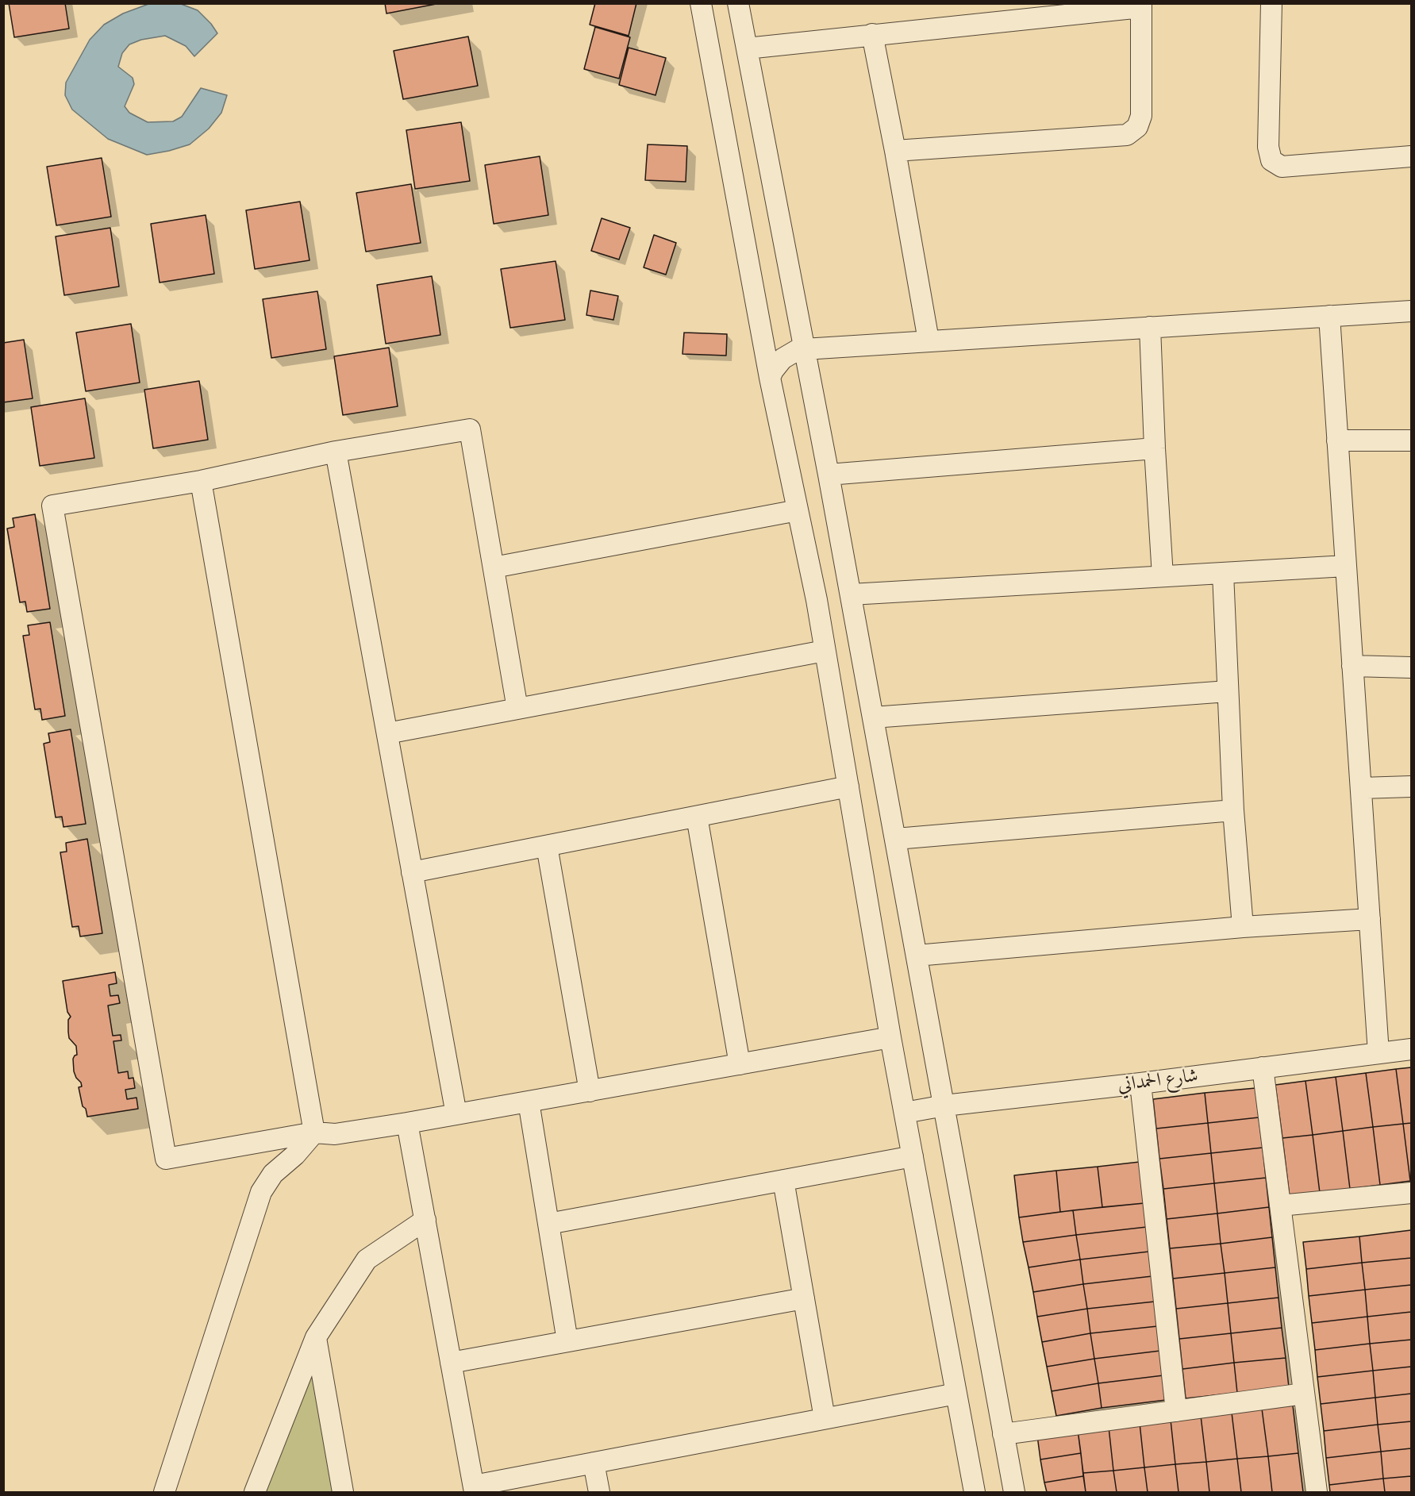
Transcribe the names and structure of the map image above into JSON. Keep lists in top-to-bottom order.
{
  "streets": {
    "street": ["شارع الحمداني"]
  }
}
